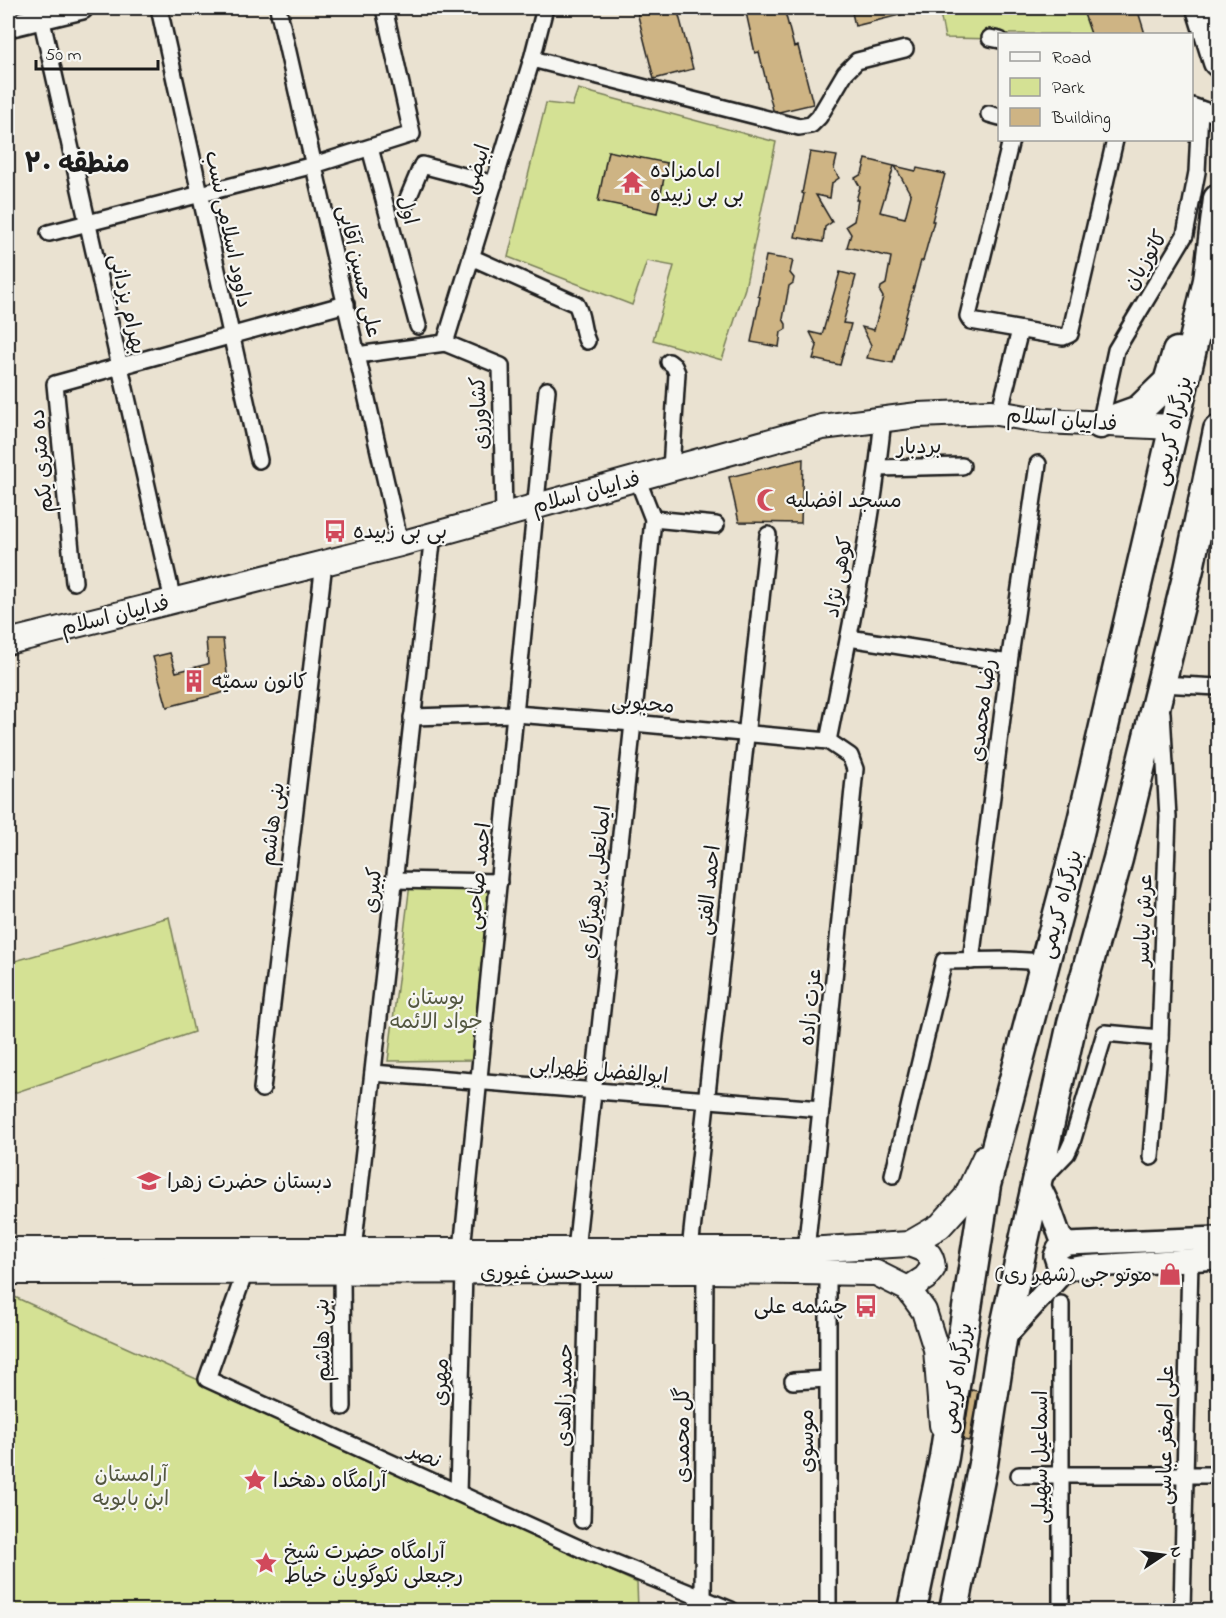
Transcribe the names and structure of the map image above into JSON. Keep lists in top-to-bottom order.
{
  "streets": {
    "highway": ["بزرگراه کریمی"],
    "main road": ["فداییان اسلام", "سیدحسن غیوری"],
    "street": [
      "ابیضی",
      "اول",
      "داوود اسلامی نسب",
      "کاتوزیان",
      "علی حسین آقایی",
      "بهرام یزدانی",
      "کشاورزی",
      "بردبار",
      "ده متری یکم",
      "کوهی نژاد",
      "محبوبی",
      "رضا محمدی",
      "بنی هاشم",
      "احمد صاحبی",
      "ایمانعلی پرهیزگاری",
      "کبیری",
      "احمد الفتی",
      "عرش نیاسر",
      "عزت زاده",
      "ابوالفضل ظهرابی",
      "مهری",
      "حمید زاهدی",
      "گل محمدی",
      "علی اصغر عباسی",
      "موسوی",
      "نصر",
      "اسماعیل سهیلی"
    ]
  },
  "crossings": [
    ["ابیضی", "کشاورزی"],
    ["داوود اسلامی نسب", "ده متری یکم"],
    ["کاتوزیان", "فداییان اسلام"],
    ["علی حسین آقایی", "فداییان اسلام"],
    ["علی حسین آقایی", "ده متری یکم"],
    ["بهرام یزدانی", "فداییان اسلام"],
    ["بهرام یزدانی", "ده متری یکم"],
    ["کشاورزی", "فداییان اسلام"],
    ["فداییان اسلام", "بزرگراه کریمی"],
    ["فداییان اسلام", "کوهی نژاد"],
    ["فداییان اسلام", "بنی هاشم"],
    ["فداییان اسلام", "احمد صاحبی"],
    ["فداییان اسلام", "کبیری"],
    ["بزرگراه کریمی", "عرش نیاسر"],
    ["بزرگراه کریمی", "سیدحسن غیوری"],
    ["بردبار", "کوهی نژاد"],
    ["کوهی نژاد", "محبوبی"],
    ["کوهی نژاد", "عزت زاده"],
    ["محبوبی", "احمد صاحبی"],
    ["محبوبی", "ایمانعلی پرهیزگاری"],
    ["محبوبی", "کبیری"],
    ["محبوبی", "احمد الفتی"],
    ["محبوبی", "عزت زاده"],
    ["بنی هاشم", "سیدحسن غیوری"],
    ["احمد صاحبی", "ابوالفضل ظهرابی"],
    ["احمد صاحبی", "سیدحسن غیوری"],
    ["احمد صاحبی", "مهری"],
    ["ایمانعلی پرهیزگاری", "ابوالفضل ظهرابی"],
    ["ایمانعلی پرهیزگاری", "سیدحسن غیوری"],
    ["کبیری", "ابوالفضل ظهرابی"],
    ["کبیری", "سیدحسن غیوری"],
    ["احمد الفتی", "ابوالفضل ظهرابی"],
    ["احمد الفتی", "سیدحسن غیوری"],
    ["عزت زاده", "ابوالفضل ظهرابی"],
    ["عزت زاده", "سیدحسن غیوری"],
    ["سیدحسن غیوری", "مهری"],
    ["سیدحسن غیوری", "حمید زاهدی"],
    ["سیدحسن غیوری", "گل محمدی"],
    ["سیدحسن غیوری", "موسوی"],
    ["سیدحسن غیوری", "نصر"],
    ["مهری", "نصر"],
    ["گل محمدی", "نصر"]
  ],
  "districts": ["منطقه ۲۰"],
  "parks": ["بوستان جواد الائمه", "آرامستان ابن بابویه"],
  "places": {
    "temple": ["امامزاده بی بی زبیده"],
    "mosque": ["مسجد افضلیه"],
    "bus stop": ["بی بی زبیده", "چشمه علی"],
    "building": ["کانون سمیّه"],
    "school or university": ["دبستان حضرت زهرا"],
    "shop": ["موتو جی (شهر ری)"],
    "place": ["آرامگاه دهخدا", "آرامگاه حضرت شیخ رجبعلی نکوگویان خیاط"]
  },
  "legend": ["Road", "Park", "Building"],
  "scale_bar": "50 m",
  "north": "right"
}
